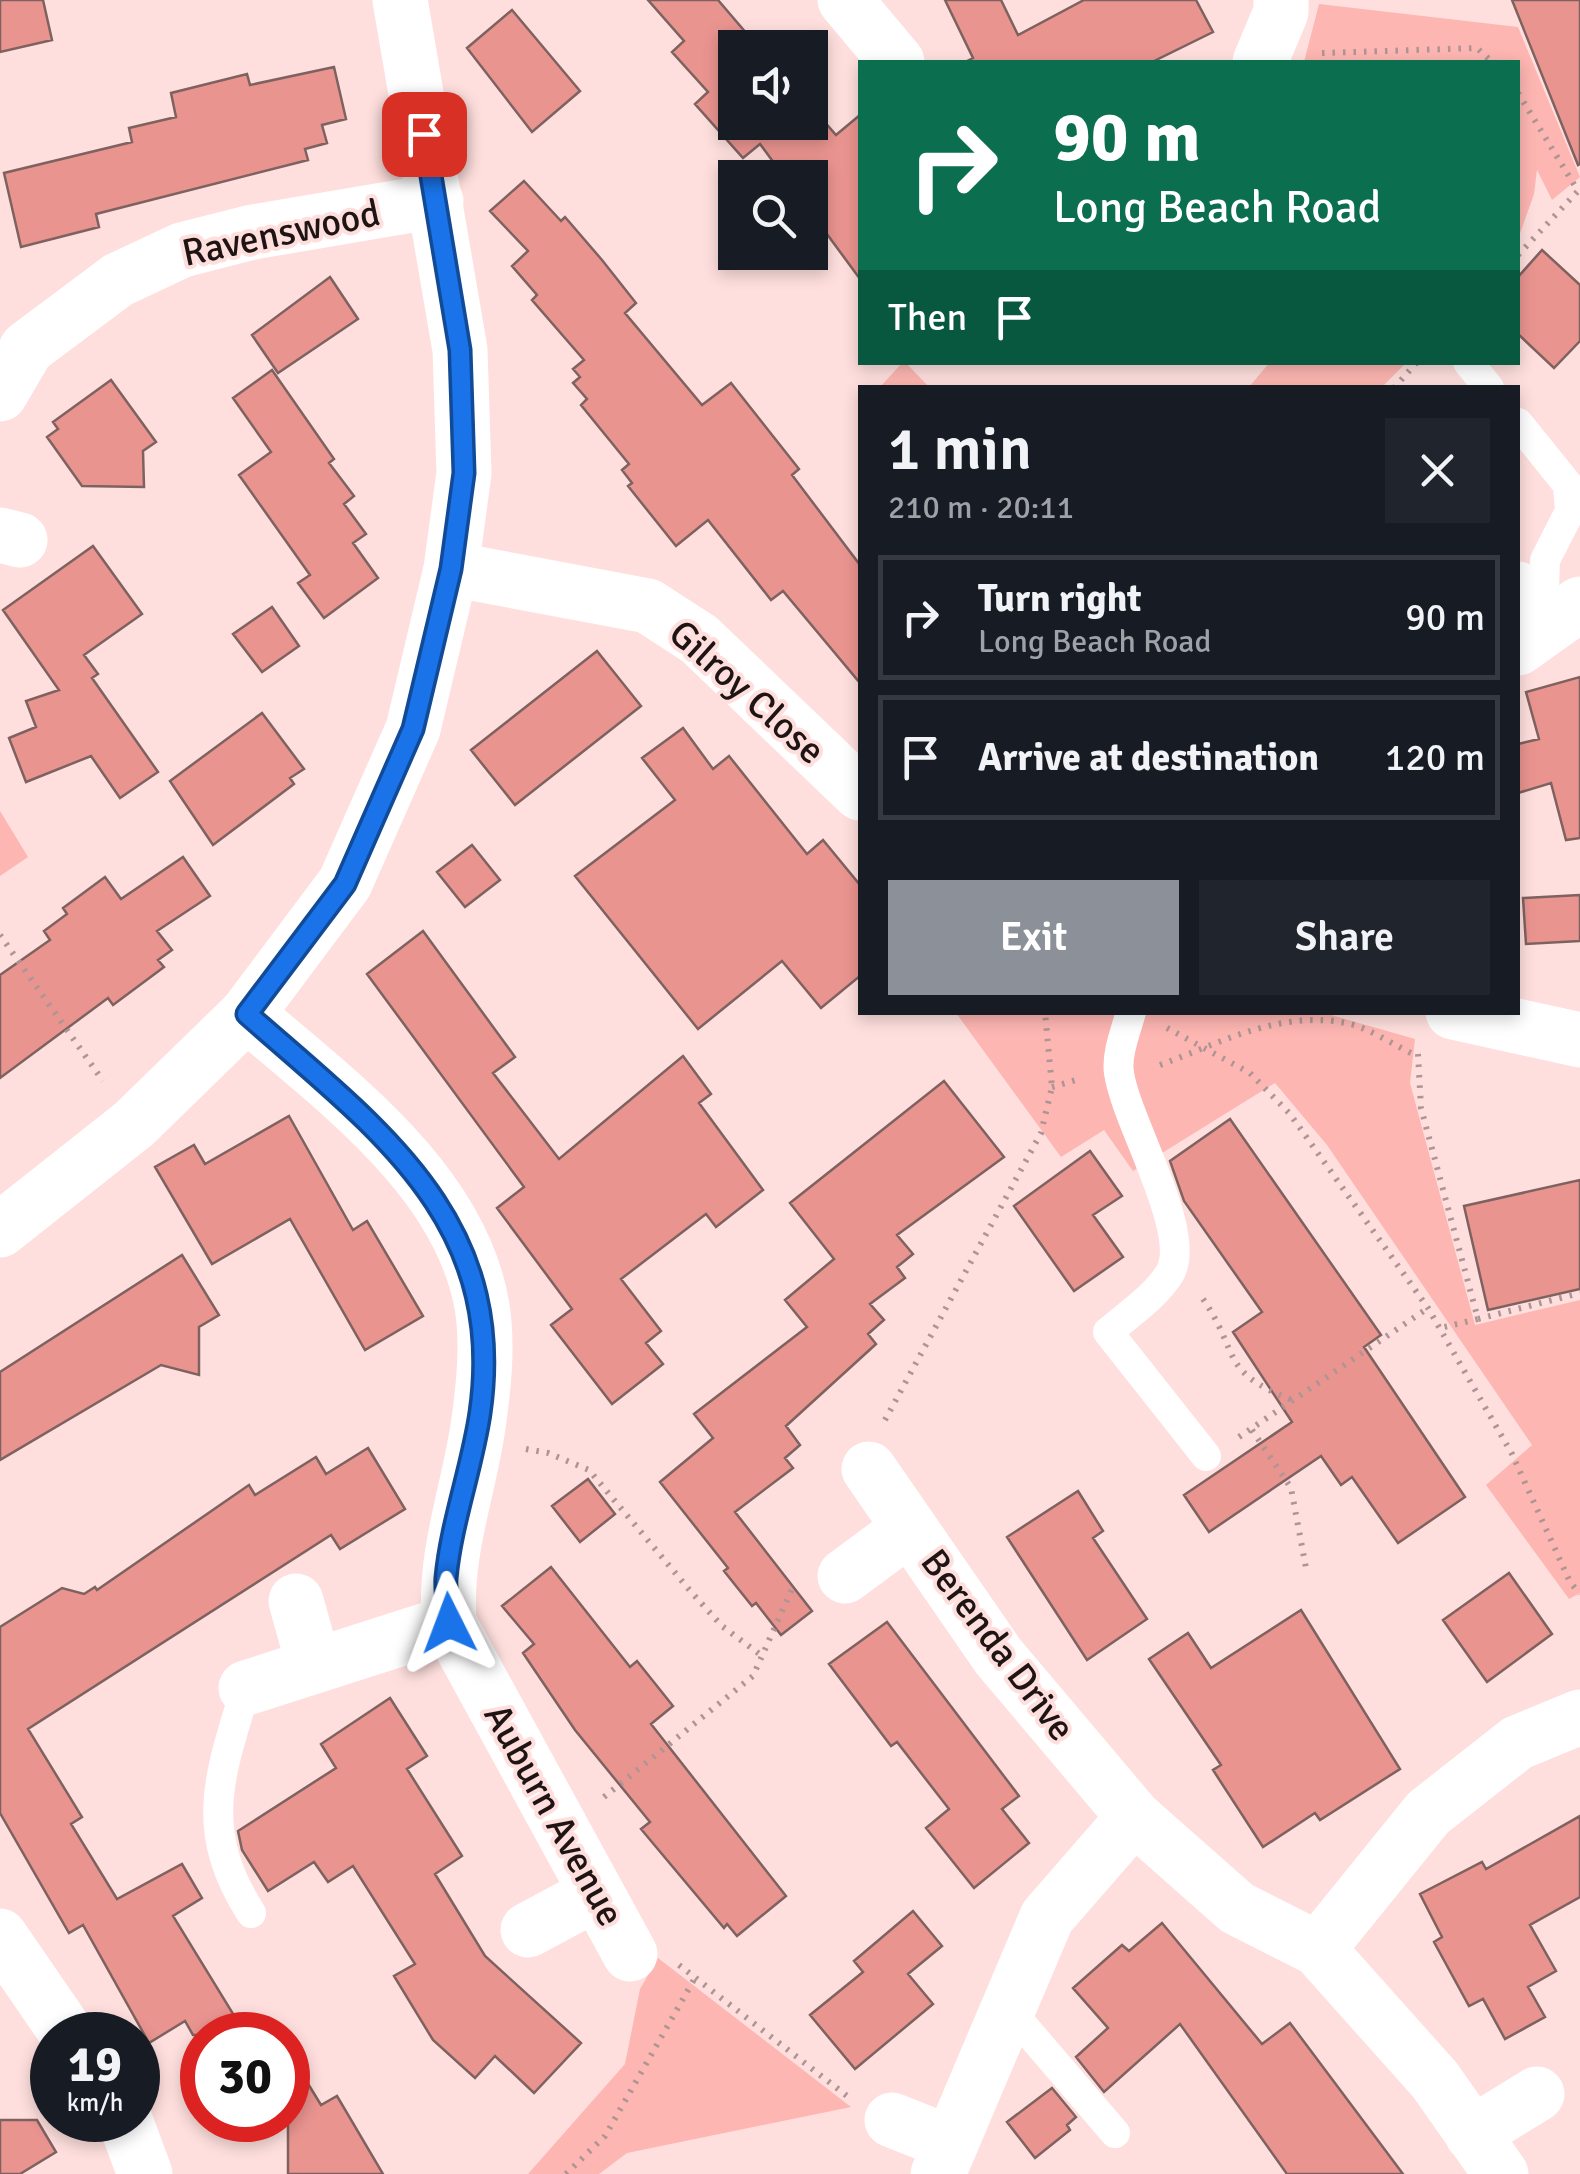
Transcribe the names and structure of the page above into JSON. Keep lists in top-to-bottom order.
{
  "streets": {
    "street": [
      "Ravenswood",
      "Gilroy Close",
      "Berenda Drive",
      "Auburn Avenue"
    ]
  },
  "page": {
    "turn": ["90 m", "Long Beach Road"],
    "then": "Then",
    "heading": ["1 min", "210 m · 20:11"],
    "list": [
      {
        "name": "Turn right",
        "note": "Long Beach Road",
        "value": "90 m"
      },
      {
        "name": "Arrive at destination",
        "value": "120 m"
      }
    ],
    "buttons": ["Exit", "Share"],
    "speed": "19 km/h",
    "limit": "30"
  }
}
